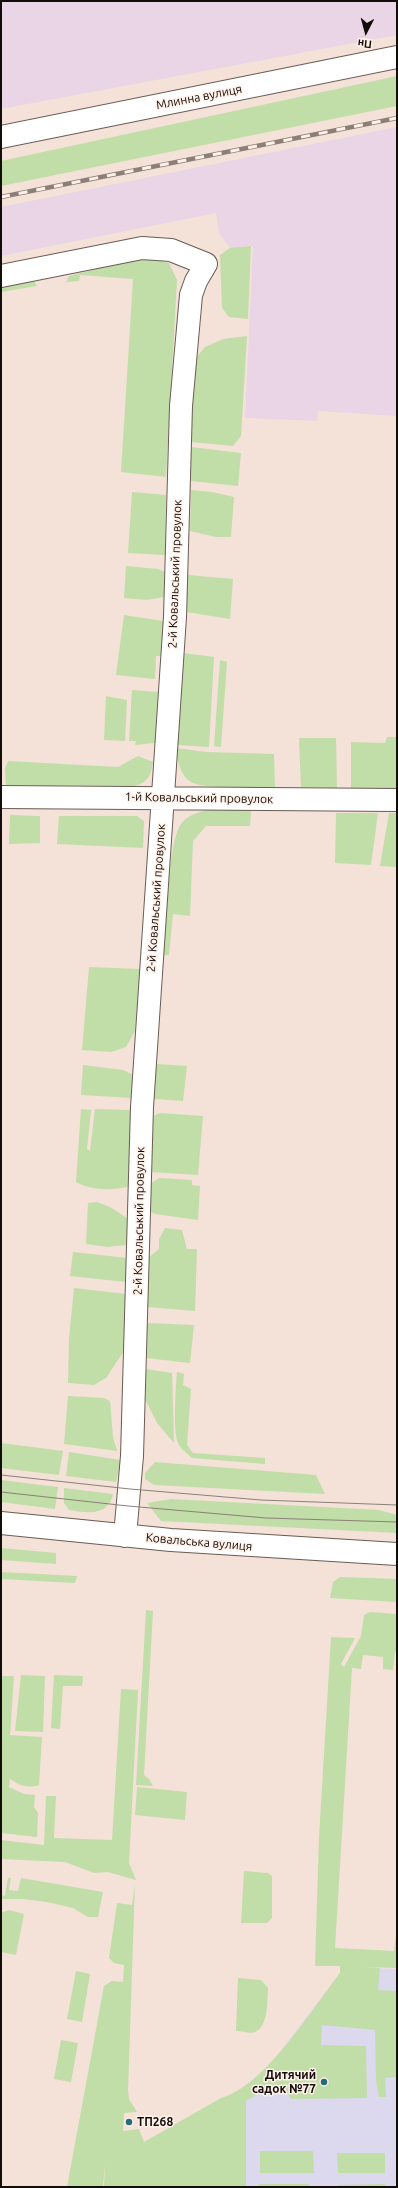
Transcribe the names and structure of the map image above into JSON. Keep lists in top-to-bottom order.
{
  "streets": {
    "street": [
      "Млинна вулиця",
      "2-й Ковальський провулок",
      "1-й Ковальський провулок",
      "Ковальська вулиця"
    ]
  },
  "crossings": [
    ["2-й Ковальський провулок", "1-й Ковальський провулок"],
    ["2-й Ковальський провулок", "Ковальська вулиця"]
  ],
  "places": ["Дитячий садок №77", "ТП268"],
  "north": "bottom"
}
